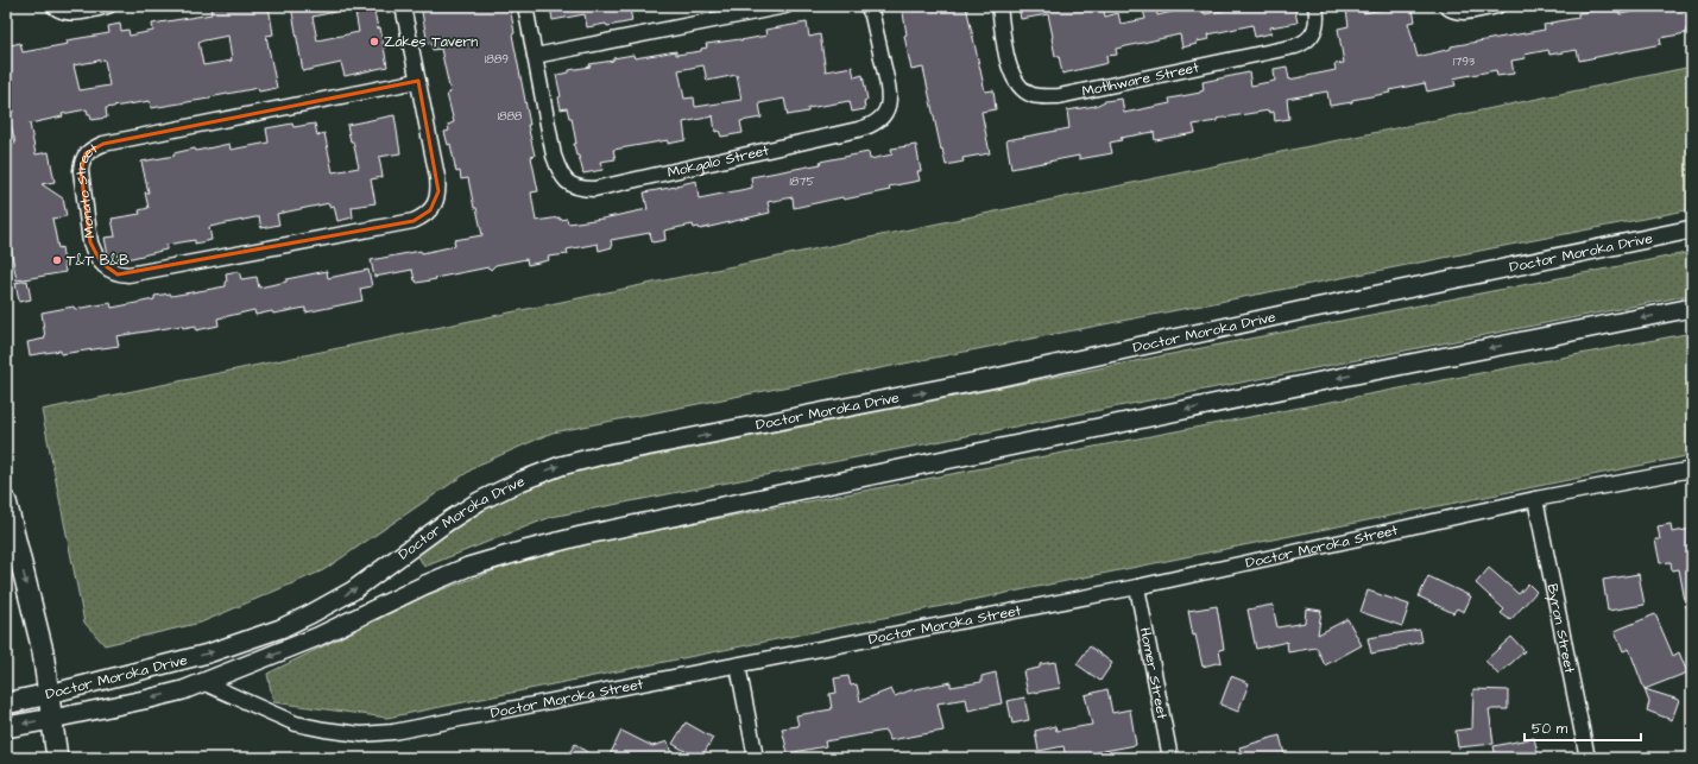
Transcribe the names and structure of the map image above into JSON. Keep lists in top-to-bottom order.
{
  "streets": {
    "main road": ["Doctor Moroka Drive"],
    "street": [
      "Motlhware Street",
      "Mokgalo Street",
      "Monato Street",
      "Doctor Moroka Street",
      "Byron Street",
      "Homer Street"
    ]
  },
  "crossings": [
    ["Doctor Moroka Drive", "Doctor Moroka Street"],
    ["Doctor Moroka Street", "Byron Street"],
    ["Doctor Moroka Street", "Homer Street"]
  ],
  "places": ["Zakes Tavern", "T&T B&B"],
  "house_numbers": [
    "1889",
    "1793",
    "1888",
    "1875"
  ],
  "scale_bar": "50 m"
}
